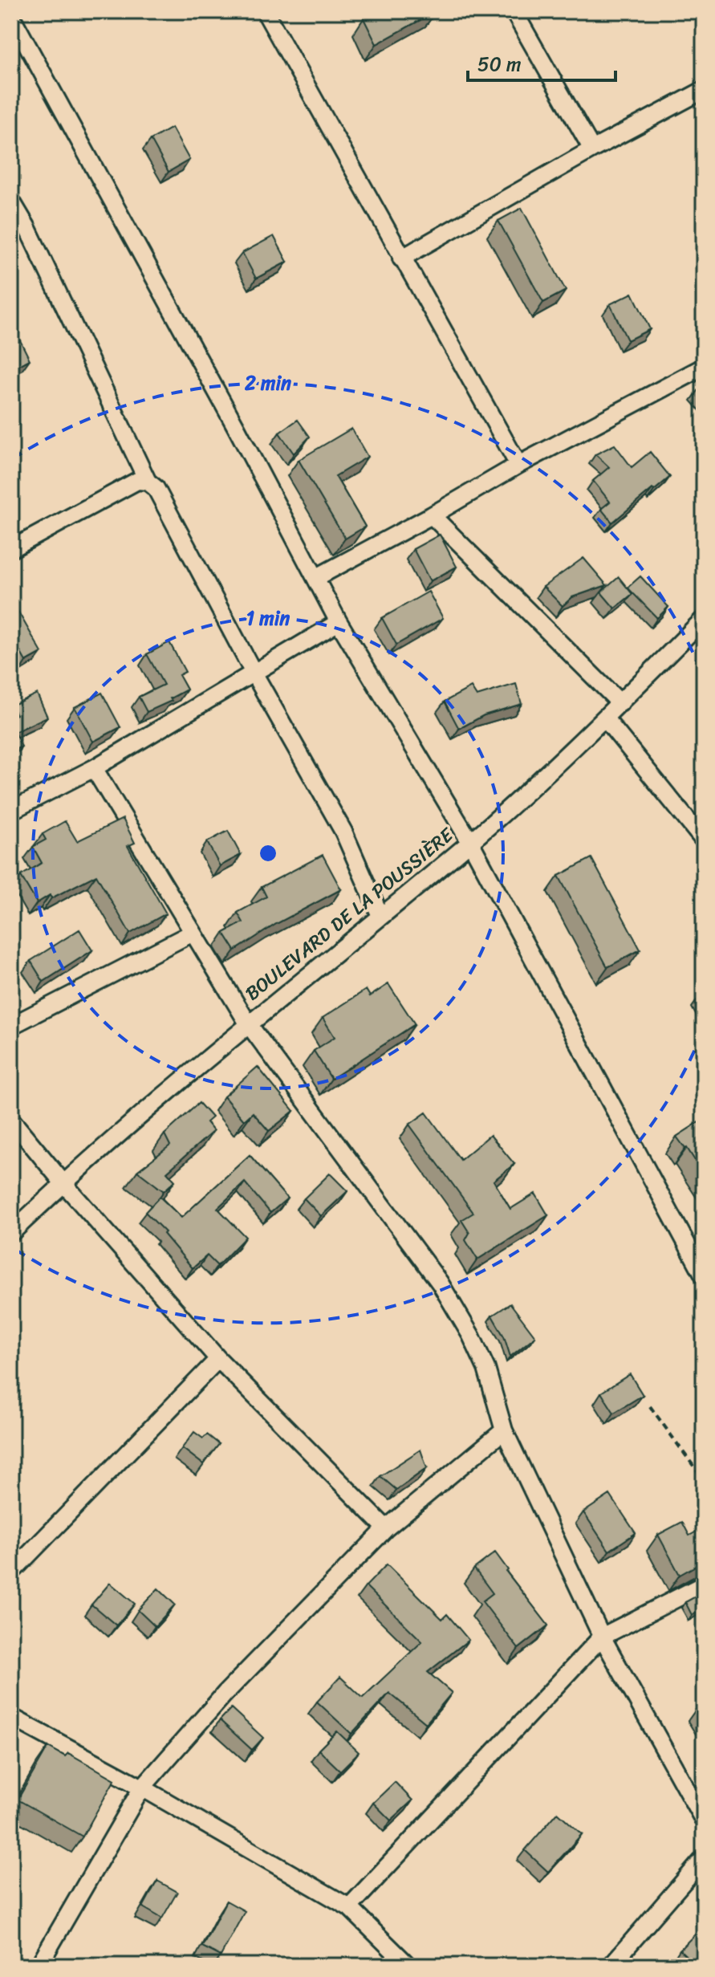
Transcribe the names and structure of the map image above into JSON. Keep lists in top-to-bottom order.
{
  "streets": {
    "street": ["BOULEVARD DE LA POUSSIÈRE"]
  },
  "scale_bar": "50 m",
  "rings": ["2 min", "1 min"]
}
